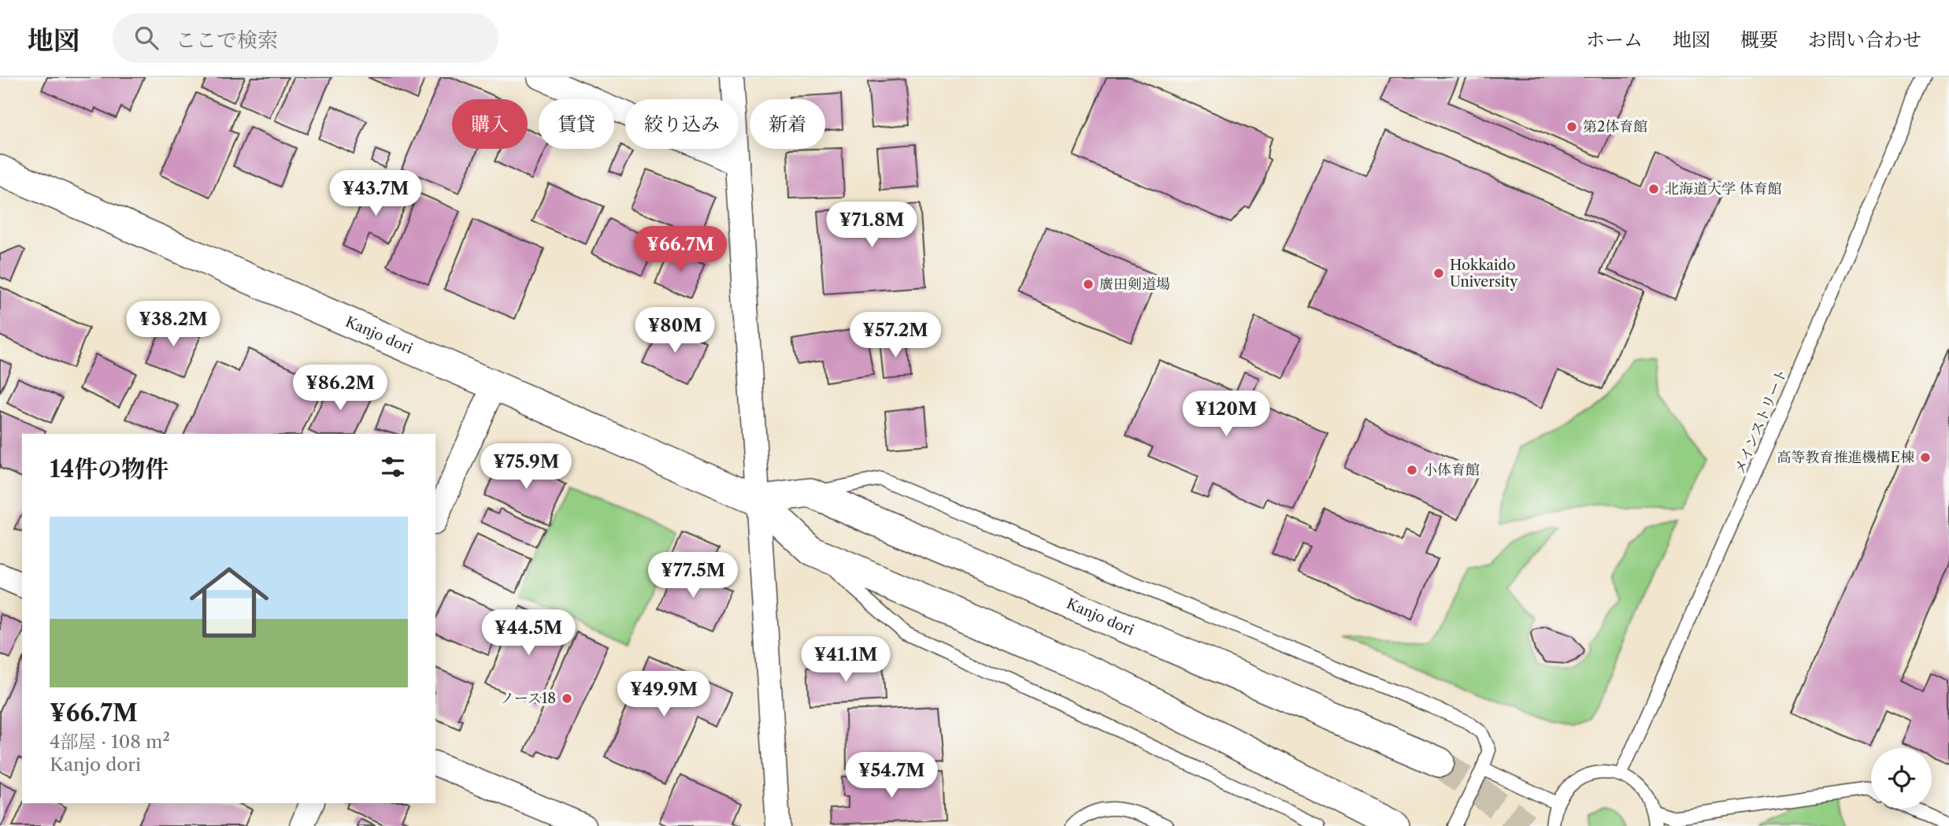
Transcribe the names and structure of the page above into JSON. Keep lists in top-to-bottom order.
{
  "streets": {
    "street": ["Kanjo dori"],
    "lane": ["メインストリート"]
  },
  "places": [
    "第2体育館",
    "北海道大学 体育館",
    "Hokkaido University",
    "廣田剣道場",
    "高等教育推進機構E棟",
    "小体育館",
    "ノース18"
  ],
  "page": {
    "header": "地図",
    "search": "ここで検索",
    "nav": [
      "ホーム",
      "地図",
      "概要",
      "お問い合わせ"
    ],
    "chip": [
      "購入",
      "賃貸",
      "絞り込み",
      "新着"
    ],
    "price": [
      "¥43.7M",
      "¥71.8M",
      "¥66.7M",
      "¥38.2M",
      "¥80M",
      "¥57.2M",
      "¥86.2M",
      "¥120M",
      "¥75.9M",
      "¥77.5M",
      "¥44.5M",
      "¥41.1M",
      "¥49.9M",
      "¥54.7M"
    ],
    "heading": "14件の物件",
    "list": [
      {
        "name": "¥66.7M",
        "note": "4部屋 · 108 m² · Kanjo dori"
      }
    ]
  }
}
